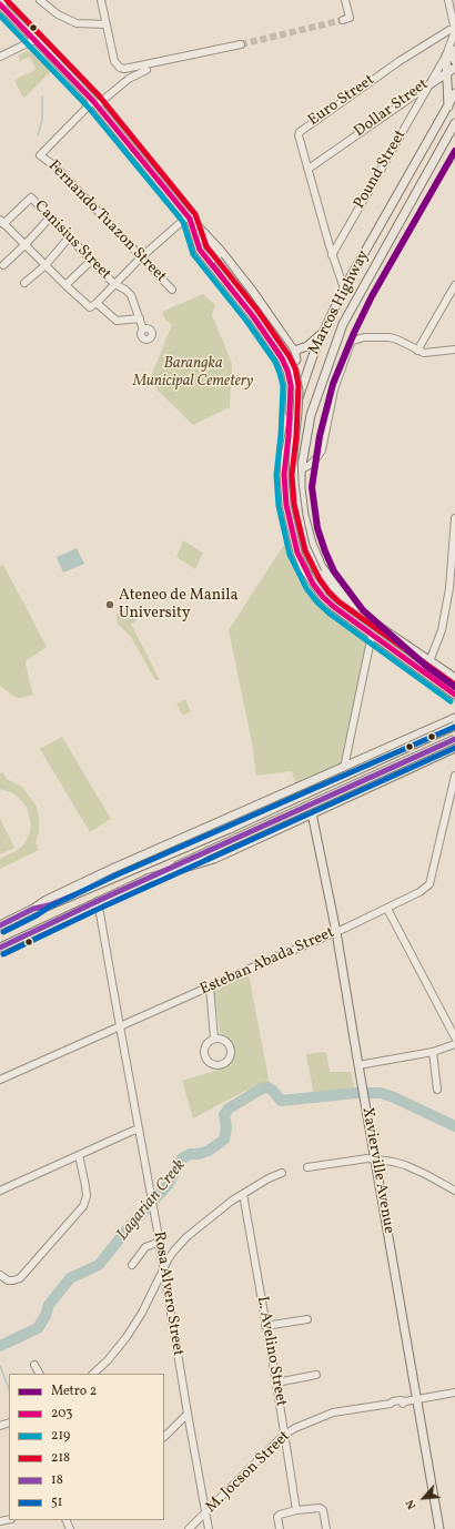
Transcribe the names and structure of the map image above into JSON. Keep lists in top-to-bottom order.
{
  "streets": {
    "main road": ["Marcos Highway", "Xavierville Avenue"],
    "street": [
      "Euro Street",
      "Dollar Street",
      "Pound Street",
      "Fernando Tuazon Street",
      "Canisius Street",
      "Esteban Abada Street",
      "Rosa Alvero Street",
      "L. Avelino Street",
      "M. Jocson Street"
    ]
  },
  "crossings": [
    ["Euro Street", "Dollar Street"],
    ["Euro Street", "Pound Street"],
    ["Euro Street", "Marcos Highway"],
    ["Dollar Street", "Pound Street"],
    ["Esteban Abada Street", "Xavierville Avenue"],
    ["Esteban Abada Street", "Rosa Alvero Street"],
    ["Xavierville Avenue", "M. Jocson Street"],
    ["Rosa Alvero Street", "M. Jocson Street"],
    ["L. Avelino Street", "M. Jocson Street"]
  ],
  "water": ["Lagarian Creek"],
  "parks": ["Barangka Municipal Cemetery"],
  "places": ["Ateneo de Manila University"],
  "lines": [
    "transit line 218",
    "transit line 203",
    "transit line 219",
    "metro line 2",
    "transit line 51",
    "transit line 18"
  ],
  "legend": [
    "Metro 2",
    "203",
    "219",
    "218",
    "18",
    "51"
  ],
  "north": "bottom left"
}
